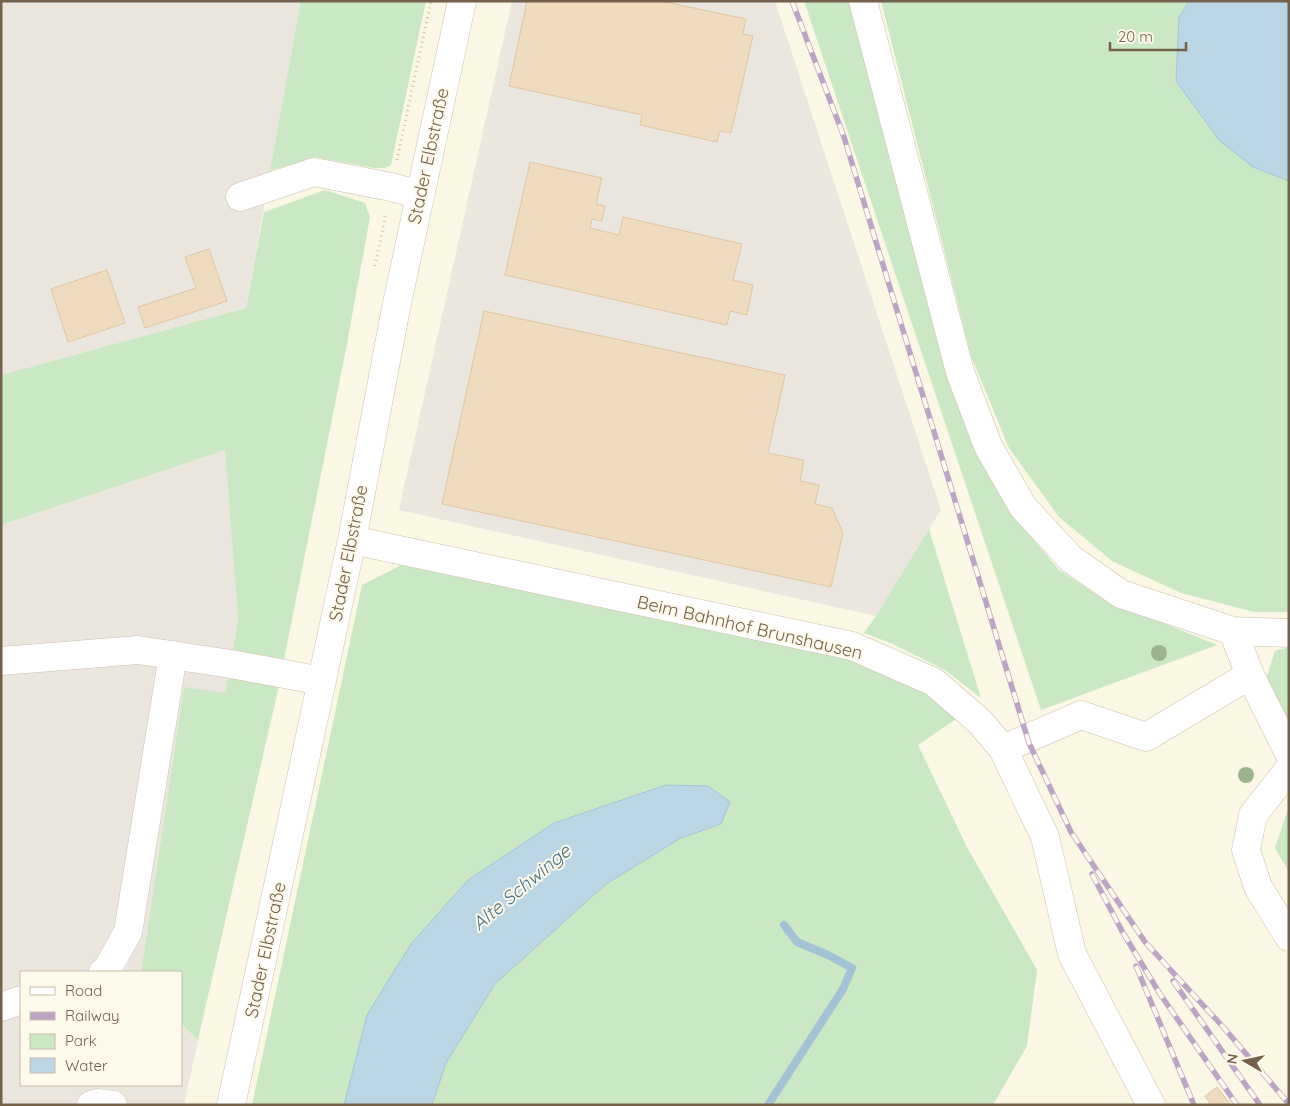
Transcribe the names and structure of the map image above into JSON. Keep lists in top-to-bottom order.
{
  "streets": {
    "street": ["Stader Elbstraße", "Beim Bahnhof Brunshausen"]
  },
  "crossings": [
    ["Stader Elbstraße", "Beim Bahnhof Brunshausen"]
  ],
  "water": ["Alte Schwinge"],
  "legend": [
    "Road",
    "Railway",
    "Park",
    "Water"
  ],
  "scale_bar": "20 m",
  "north": "left"
}
